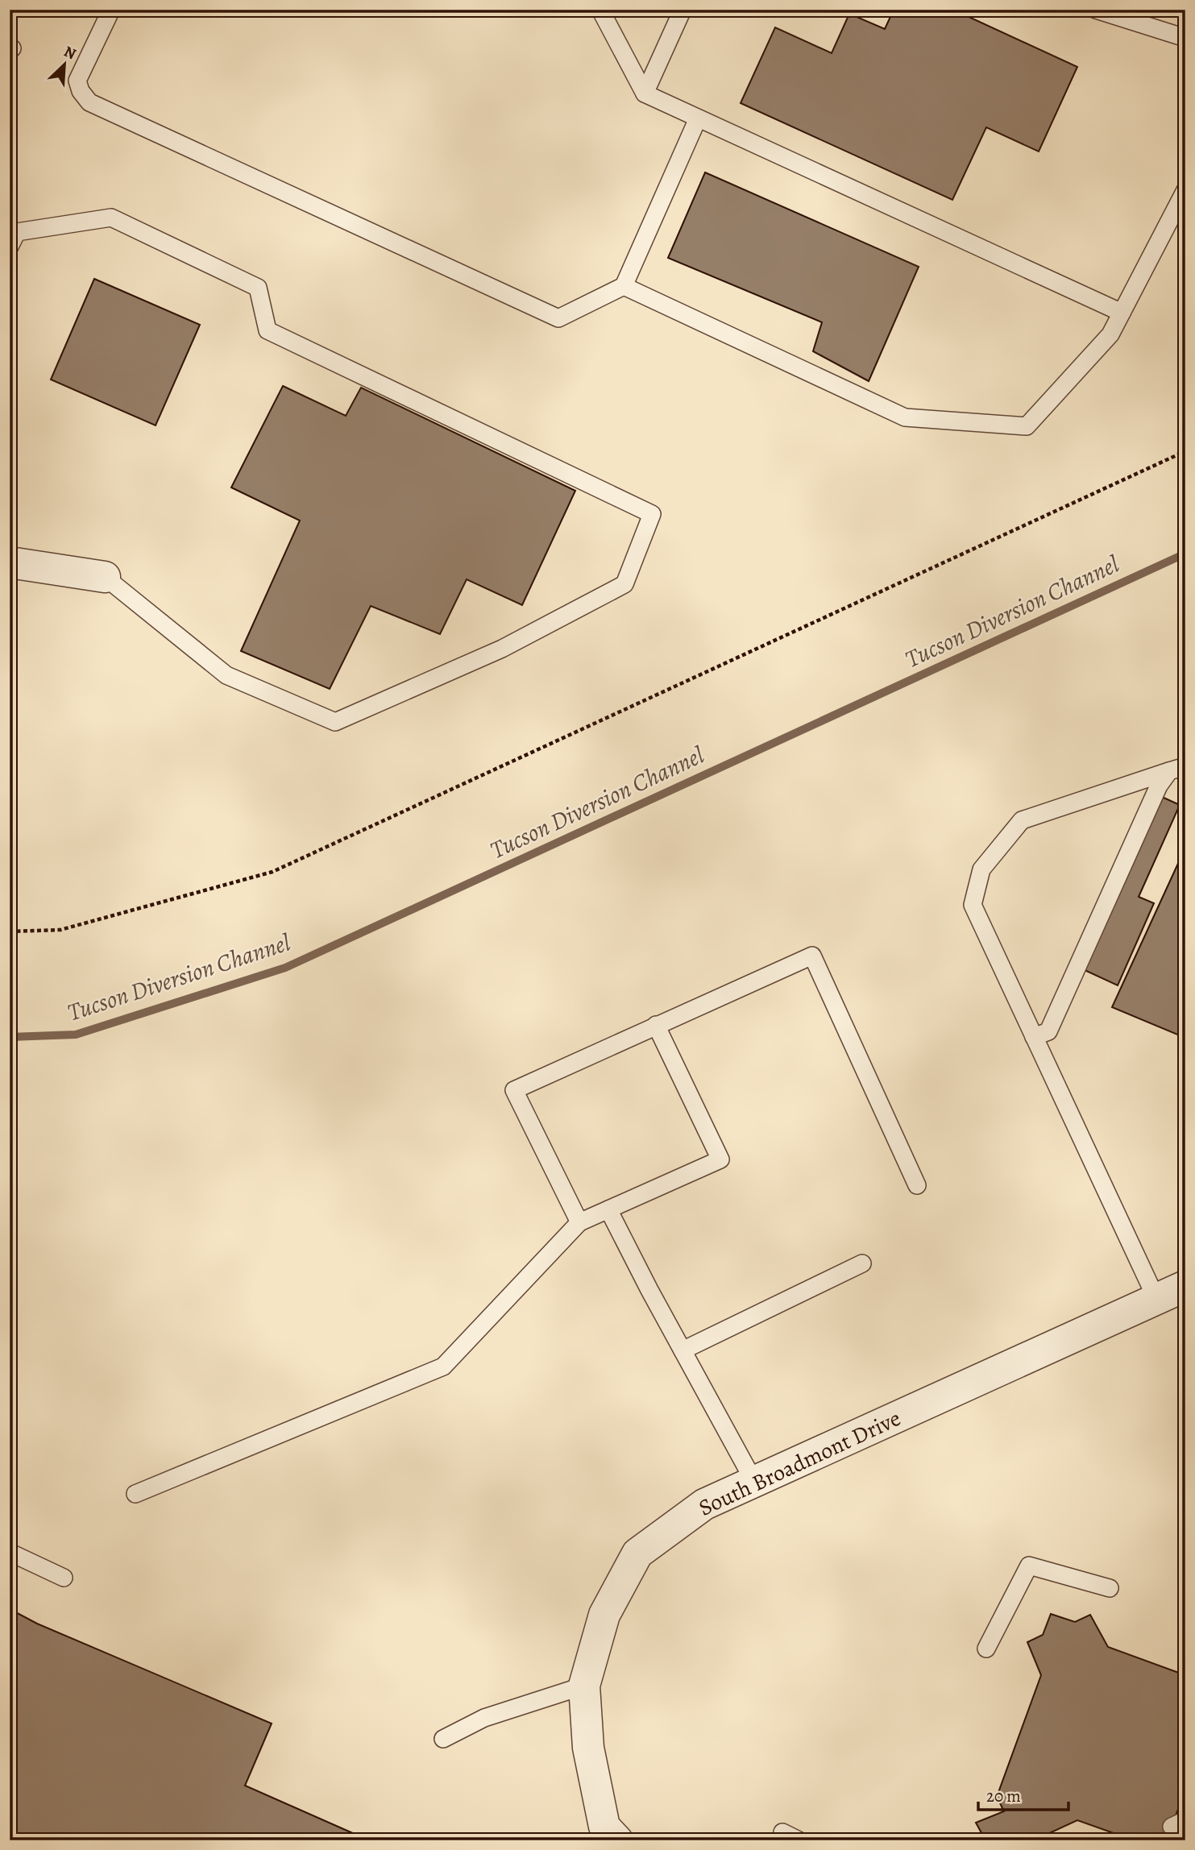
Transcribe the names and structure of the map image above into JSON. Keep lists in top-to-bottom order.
{
  "streets": {
    "street": ["South Broadmont Drive"]
  },
  "water": ["Tucson Diversion Channel"],
  "scale_bar": "20 m",
  "north": "top right"
}
